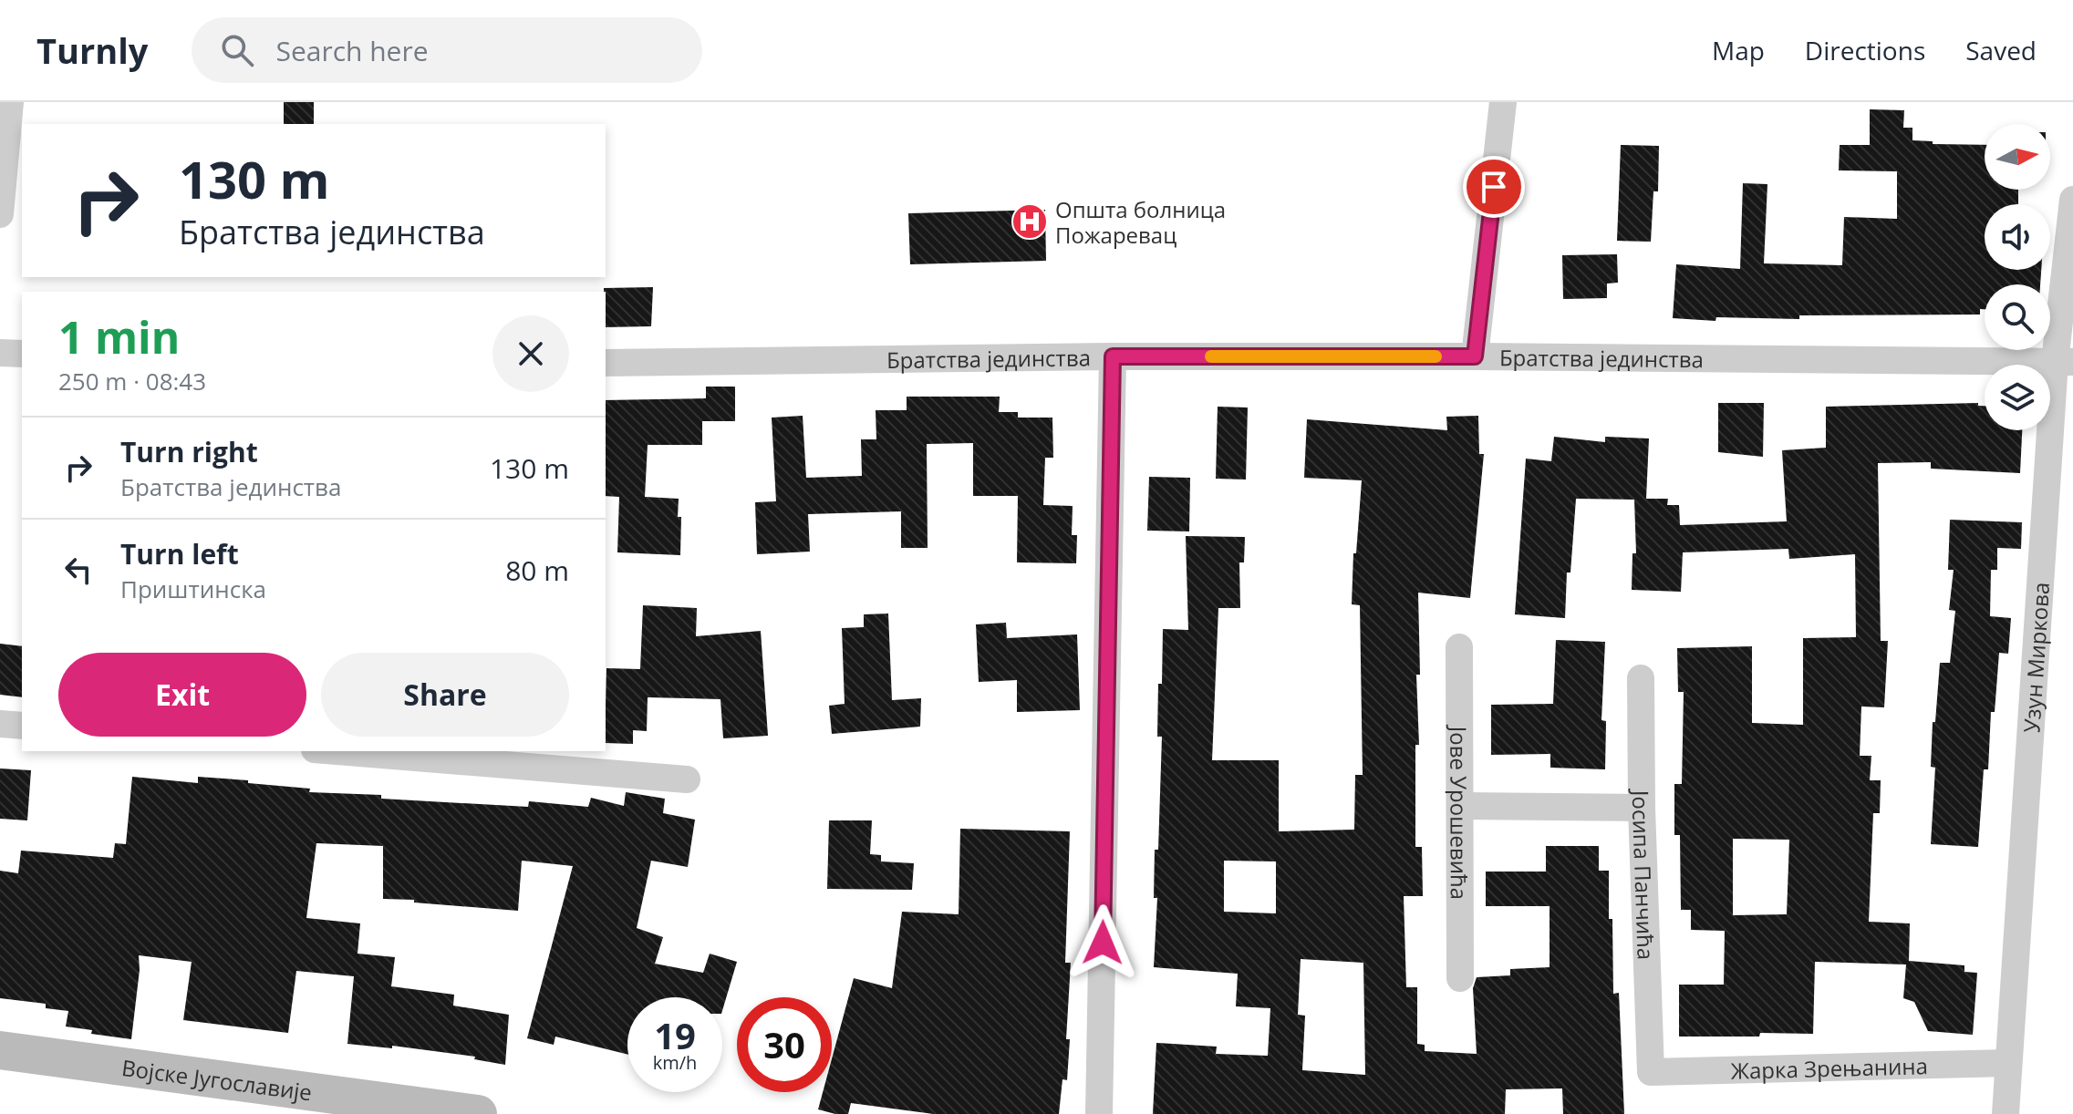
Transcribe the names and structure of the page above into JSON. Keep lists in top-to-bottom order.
{
  "streets": {
    "main road": ["Војске Југославије"],
    "street": [
      "Братства јединства",
      "Узун Миркова",
      "Јове Урошевића",
      "Јосипа Панчића",
      "Жарка Зрењанина"
    ]
  },
  "crossings": [
    ["Братства јединства", "Узун Миркова"],
    ["Узун Миркова", "Жарка Зрењанина"],
    ["Јосипа Панчића", "Жарка Зрењанина"]
  ],
  "places": {
    "hospital": ["Општа болница Пожаревац"]
  },
  "north": "right",
  "page": {
    "header": "Turnly",
    "search": "Search here",
    "nav": ["Map", "Directions", "Saved"],
    "turn": ["130 m", "Братства јединства"],
    "heading": ["1 min", "250 m · 08:43"],
    "list": [
      {
        "name": "Turn right",
        "note": "Братства јединства",
        "value": "130 m"
      },
      {
        "name": "Turn left",
        "note": "Приштинска",
        "value": "80 m"
      }
    ],
    "buttons": ["Exit", "Share"],
    "speed": "19 km/h",
    "limit": "30"
  }
}
